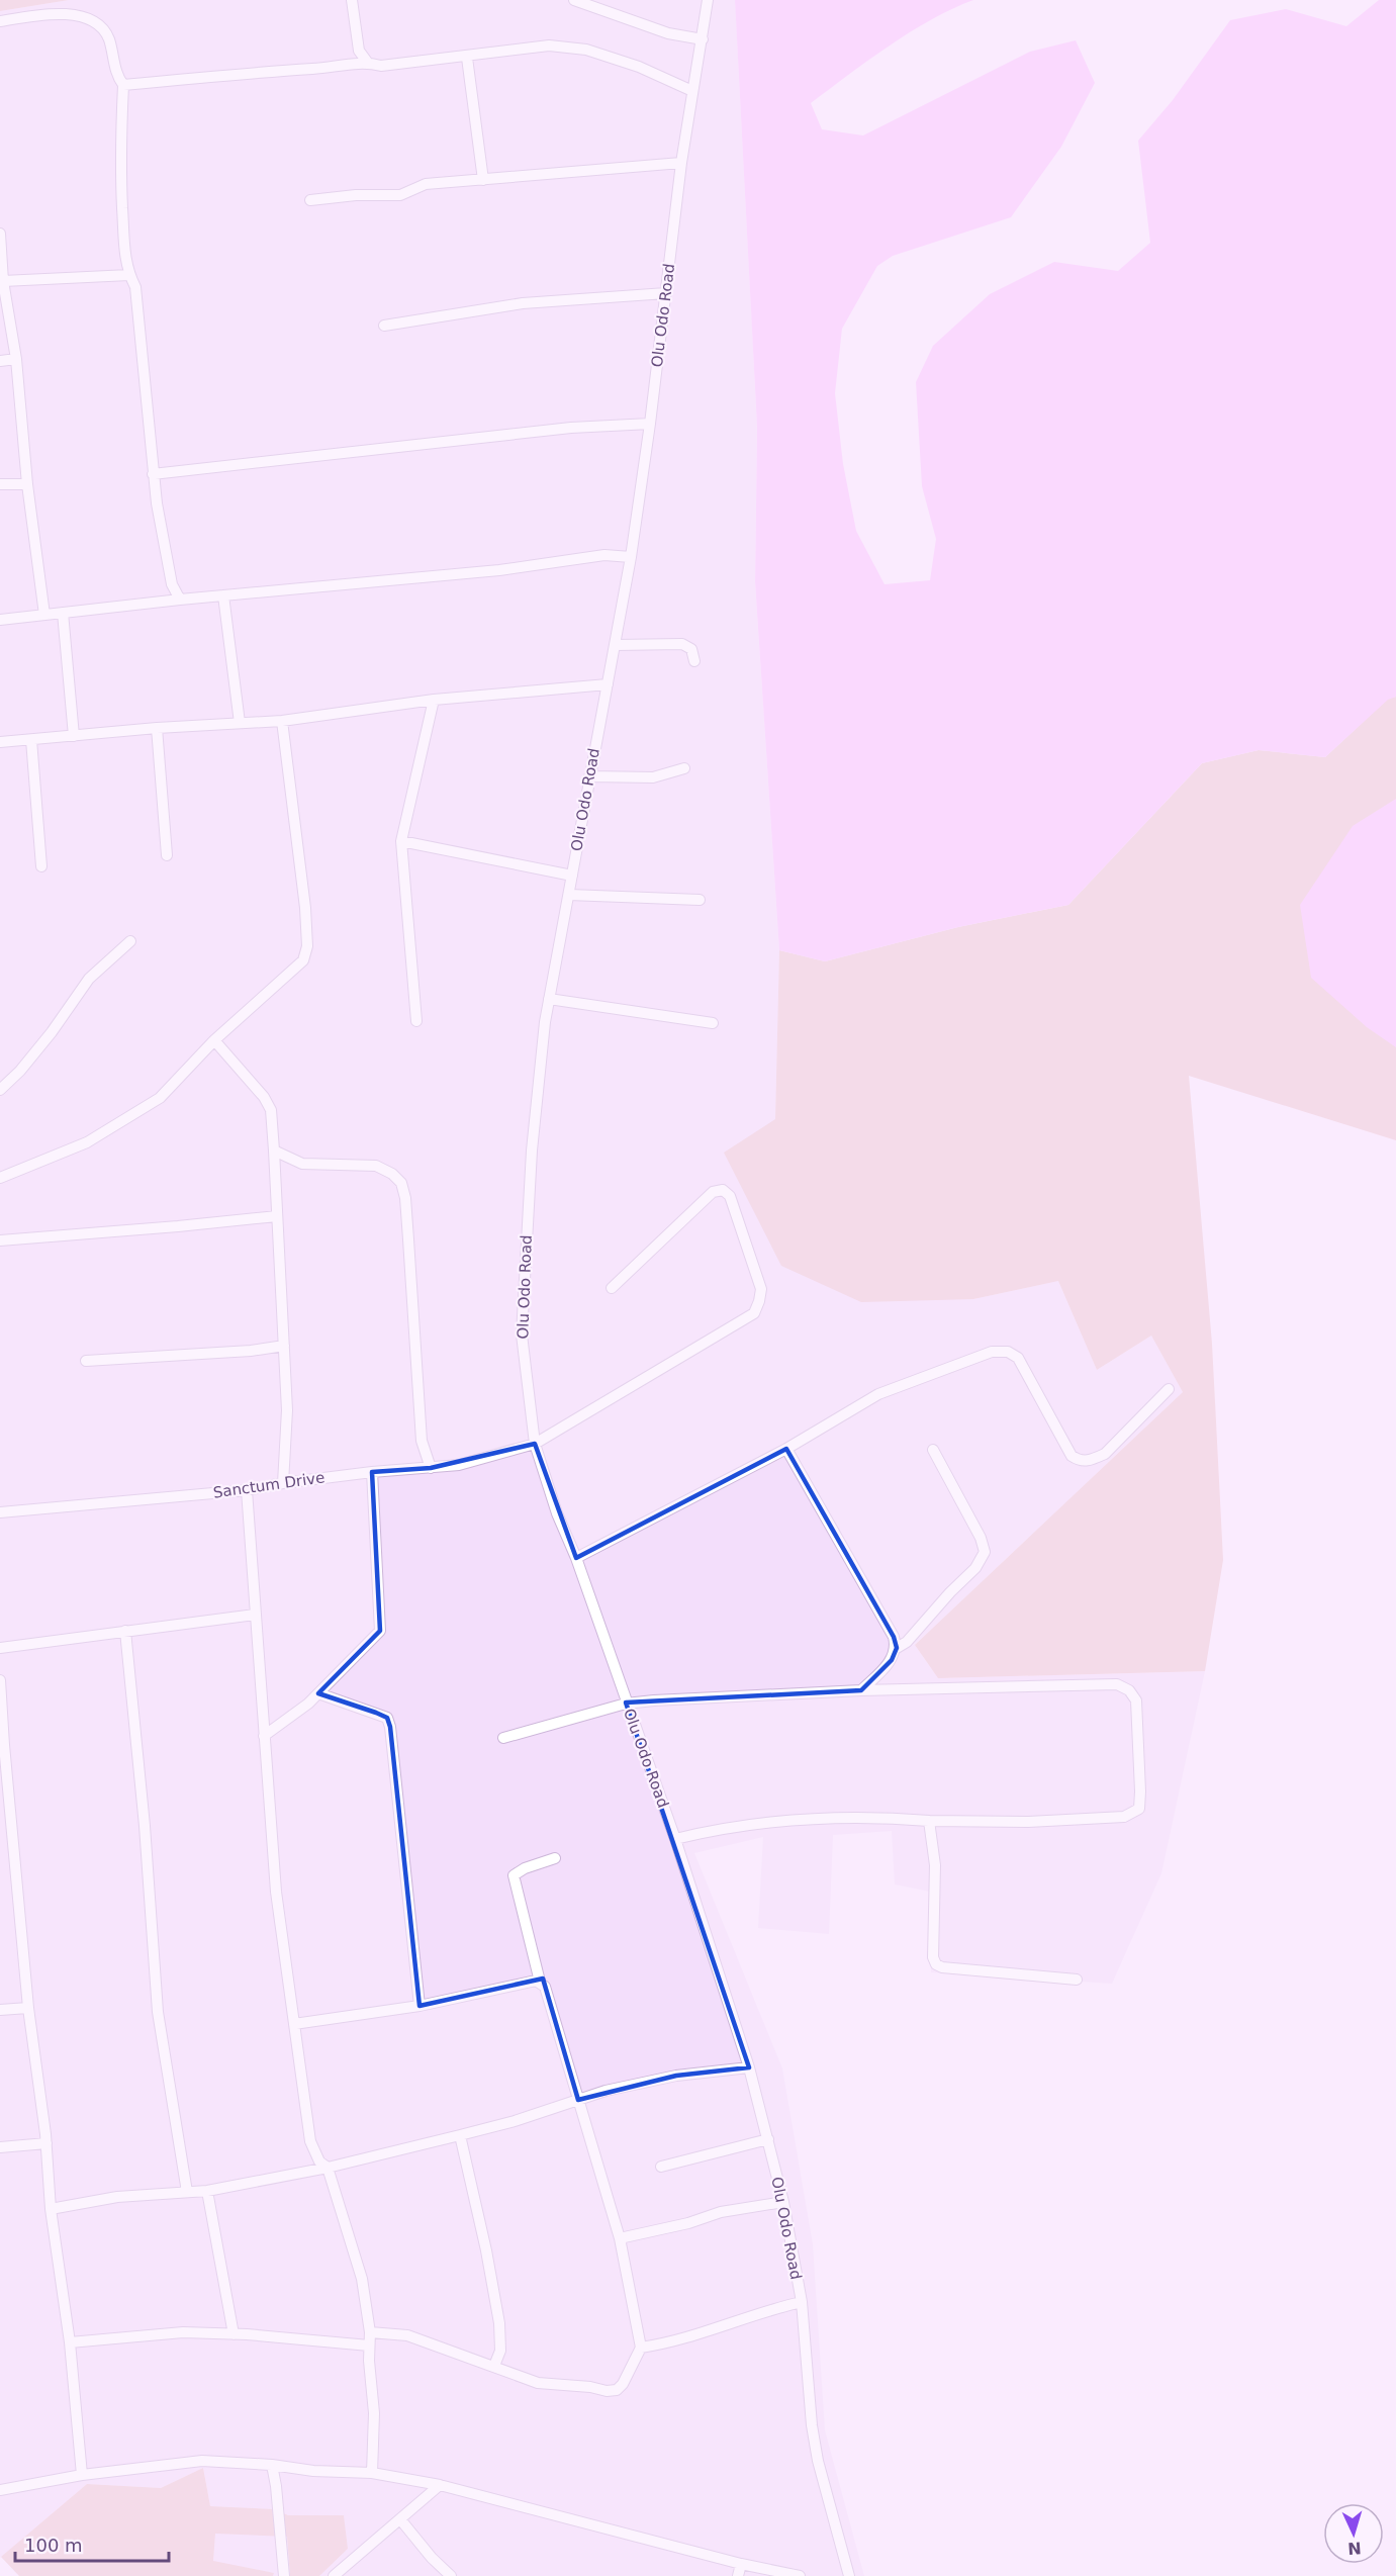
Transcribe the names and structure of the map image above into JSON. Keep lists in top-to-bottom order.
{
  "streets": {
    "street": ["Olu Odo Road", "Sanctum Drive"]
  },
  "crossings": [
    ["Olu Odo Road", "Sanctum Drive"]
  ],
  "scale_bar": "100 m",
  "north": "bottom"
}
